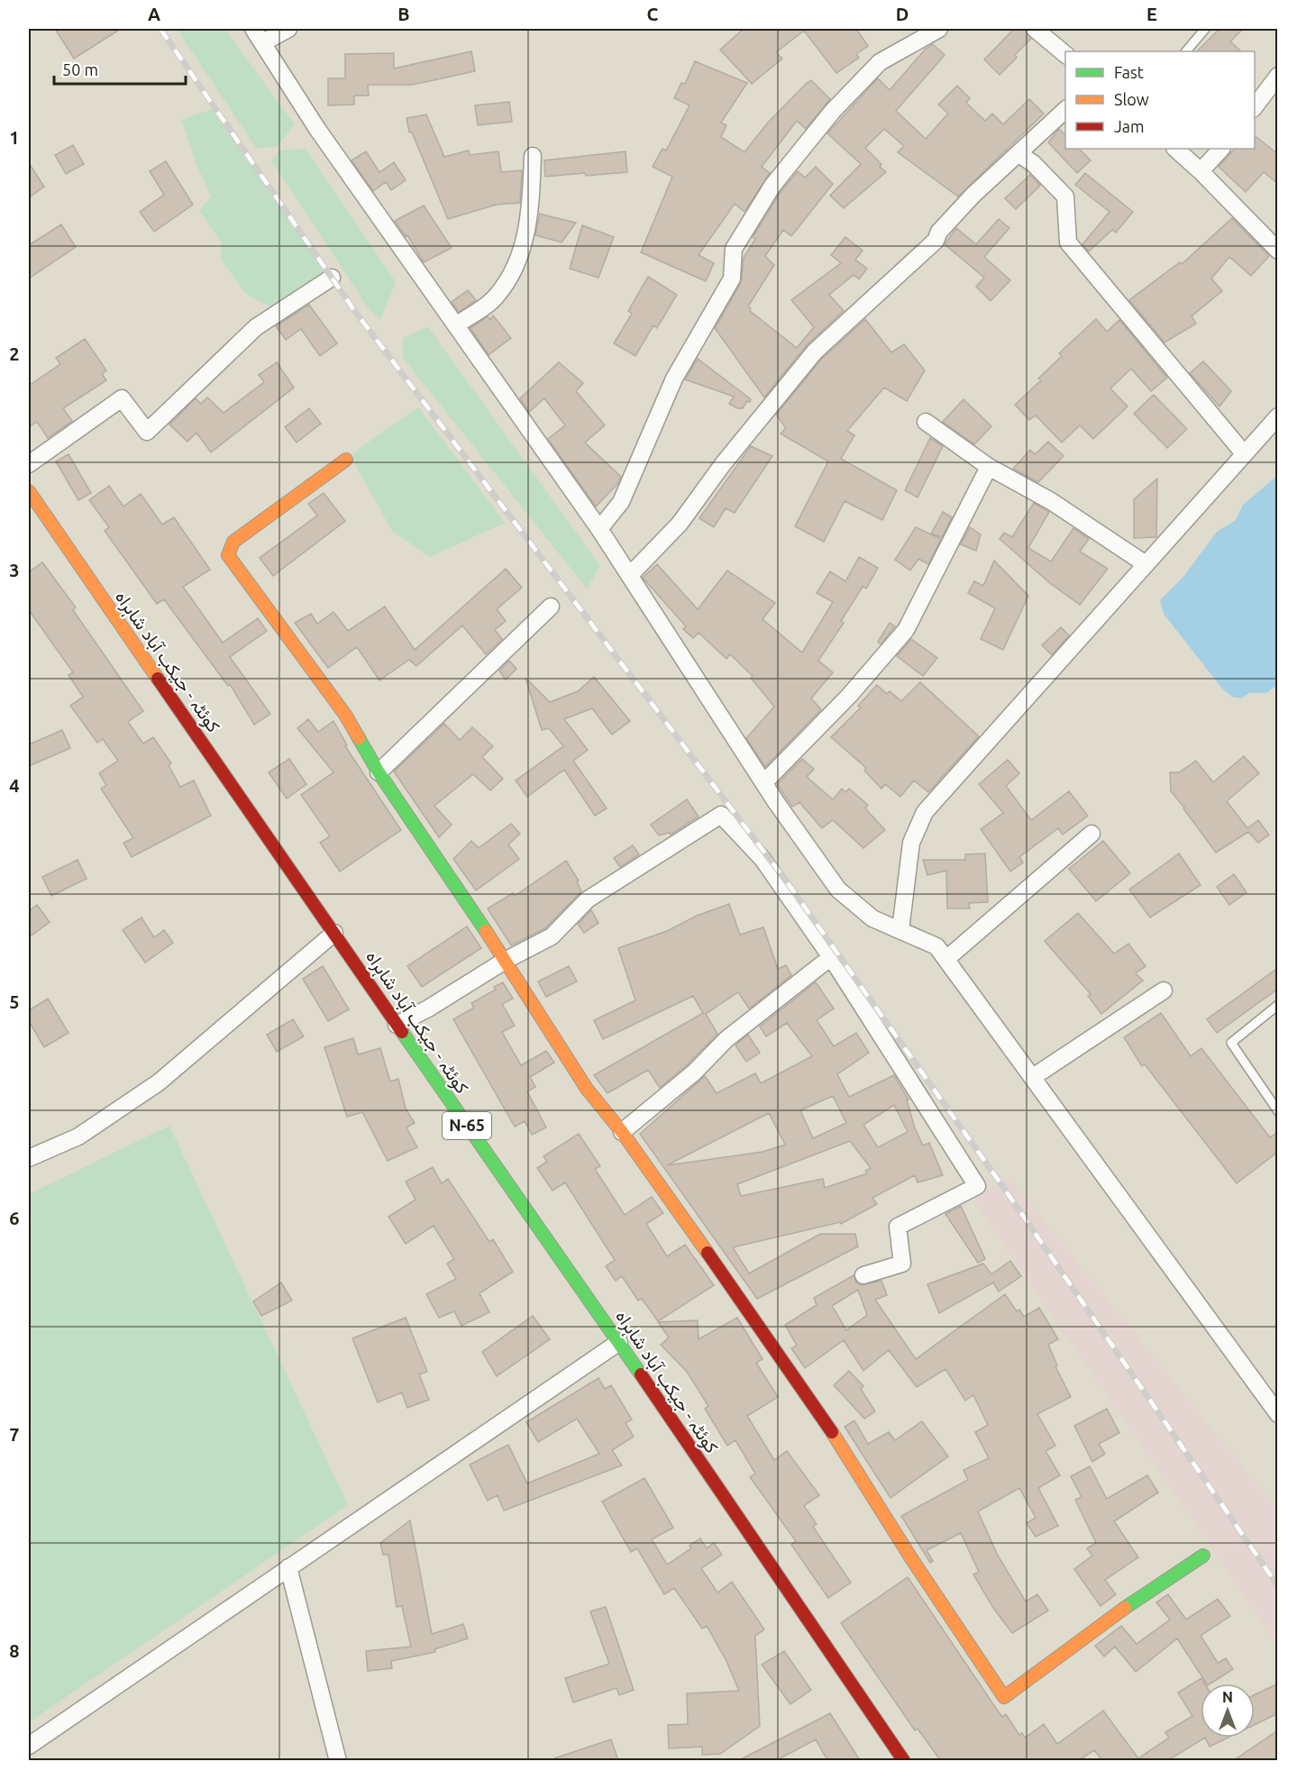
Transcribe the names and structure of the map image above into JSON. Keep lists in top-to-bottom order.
{
  "streets": {
    "main road": ["کوئٹہ - جیکب آباد شاہراہ", "N-65"]
  },
  "legend": ["Fast", "Slow", "Jam"],
  "scale_bar": "50 m",
  "north": "top",
  "grid": {
    "columns": [
      "A",
      "B",
      "C",
      "D",
      "E"
    ],
    "rows": [
      "1",
      "2",
      "3",
      "4",
      "5",
      "6",
      "7",
      "8"
    ]
  }
}
